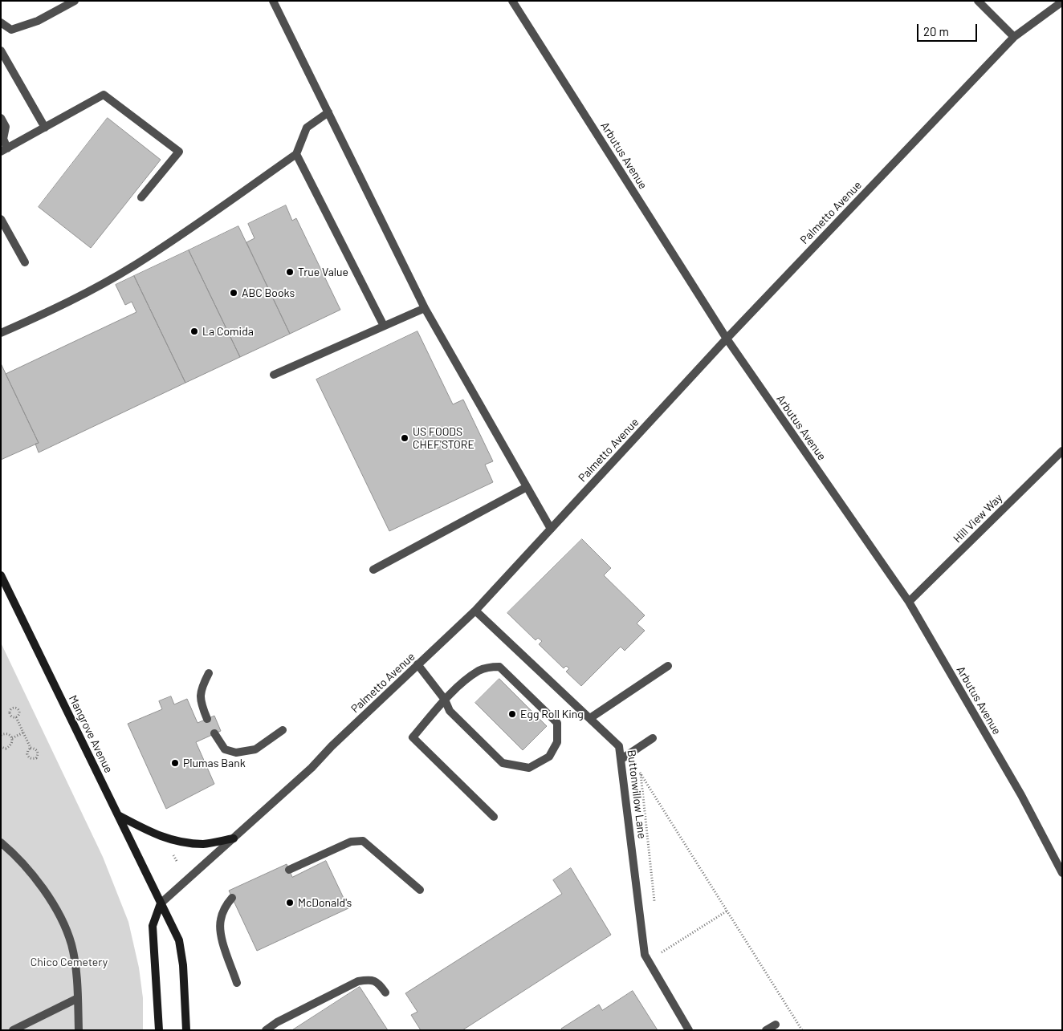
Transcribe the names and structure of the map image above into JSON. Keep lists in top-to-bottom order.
{
  "streets": {
    "street": [
      "Arbutus Avenue",
      "Palmetto Avenue",
      "Hill View Way",
      "Mangrove Avenue",
      "Buttonwillow Lane"
    ]
  },
  "crossings": [
    ["Arbutus Avenue", "Palmetto Avenue"],
    ["Arbutus Avenue", "Hill View Way"],
    ["Palmetto Avenue", "Mangrove Avenue"],
    ["Palmetto Avenue", "Buttonwillow Lane"]
  ],
  "parks": ["Chico Cemetery"],
  "places": [
    "True Value",
    "ABC Books",
    "La Comida",
    "US FOODS CHEF'STORE",
    "Egg Roll King",
    "Plumas Bank",
    "McDonald's"
  ],
  "scale_bar": "20 m"
}
